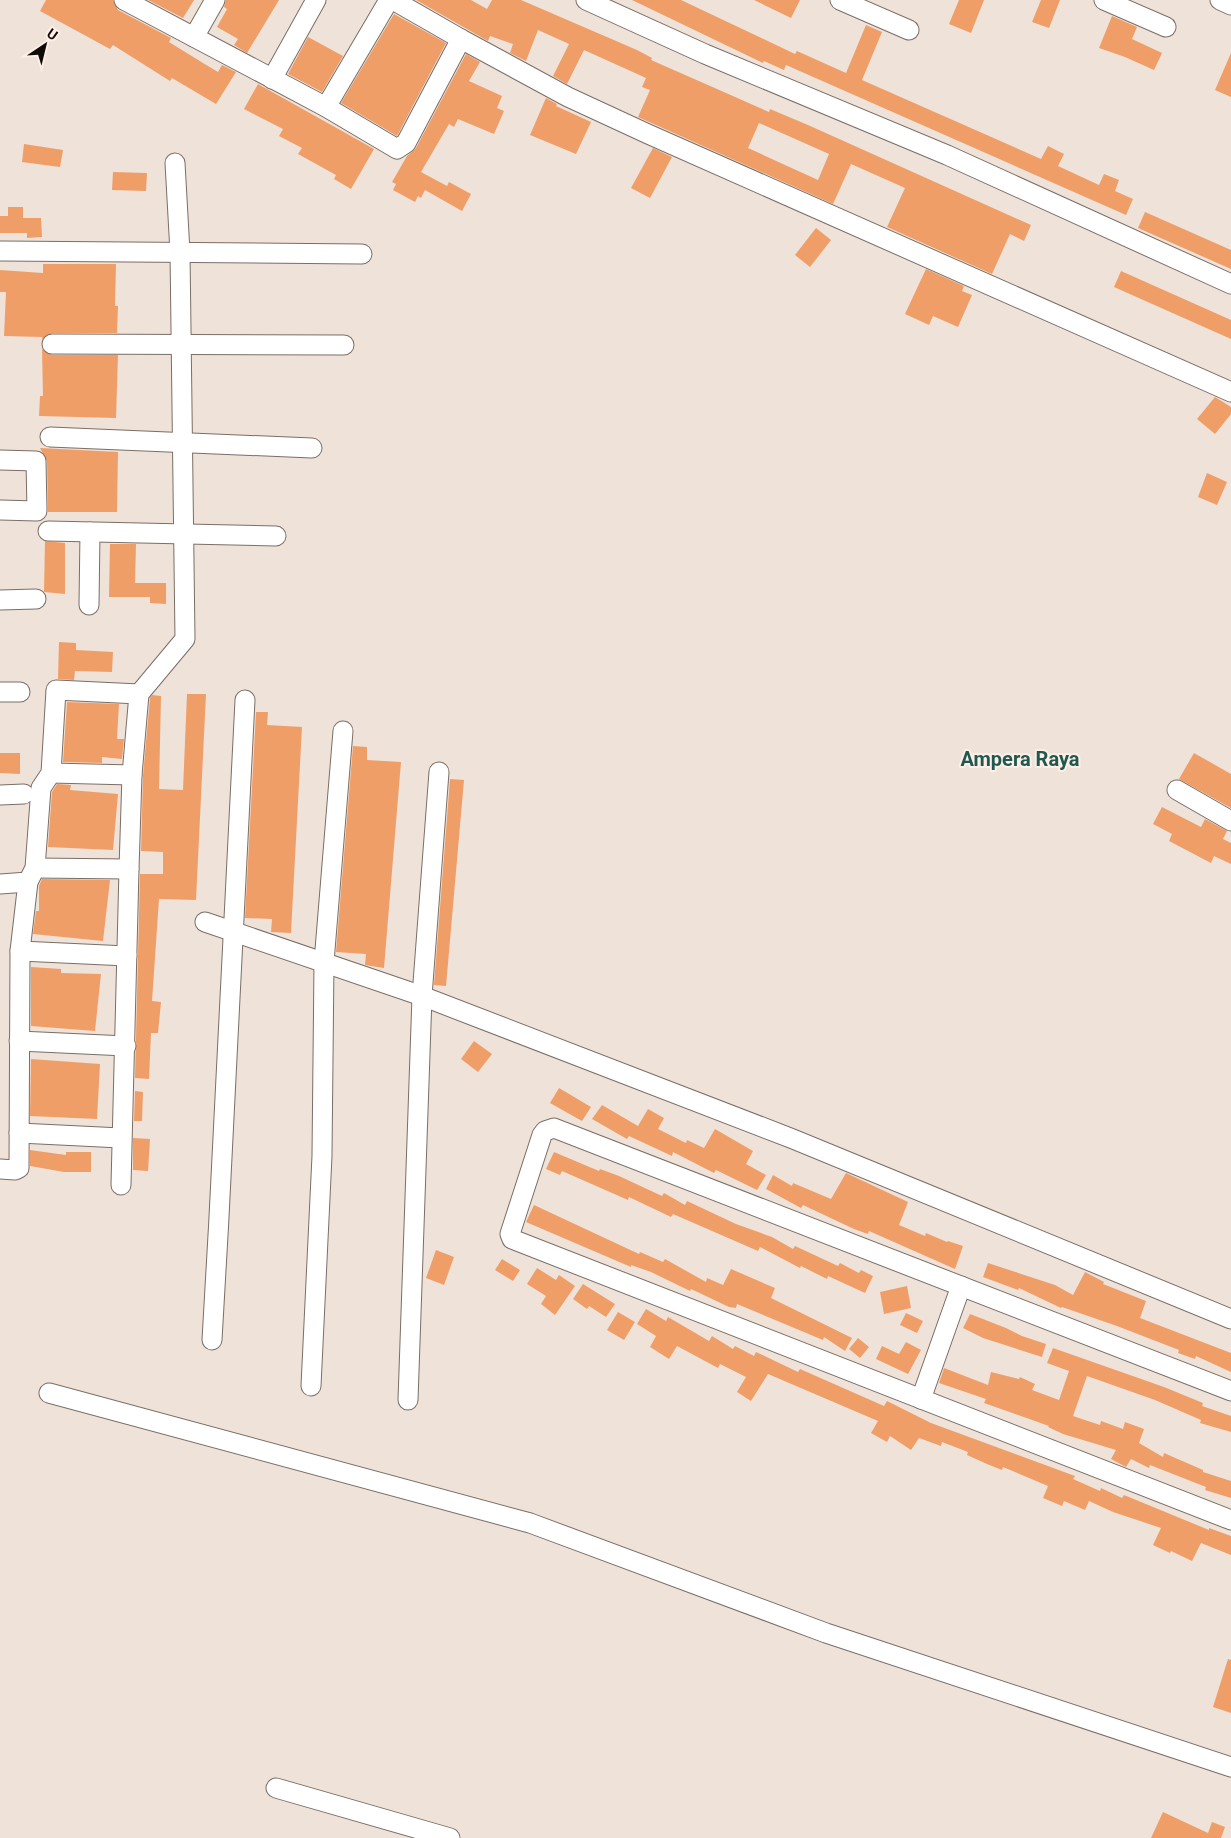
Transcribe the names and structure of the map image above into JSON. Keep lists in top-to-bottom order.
{
  "districts": ["Ampera Raya"],
  "north": "top right"
}
